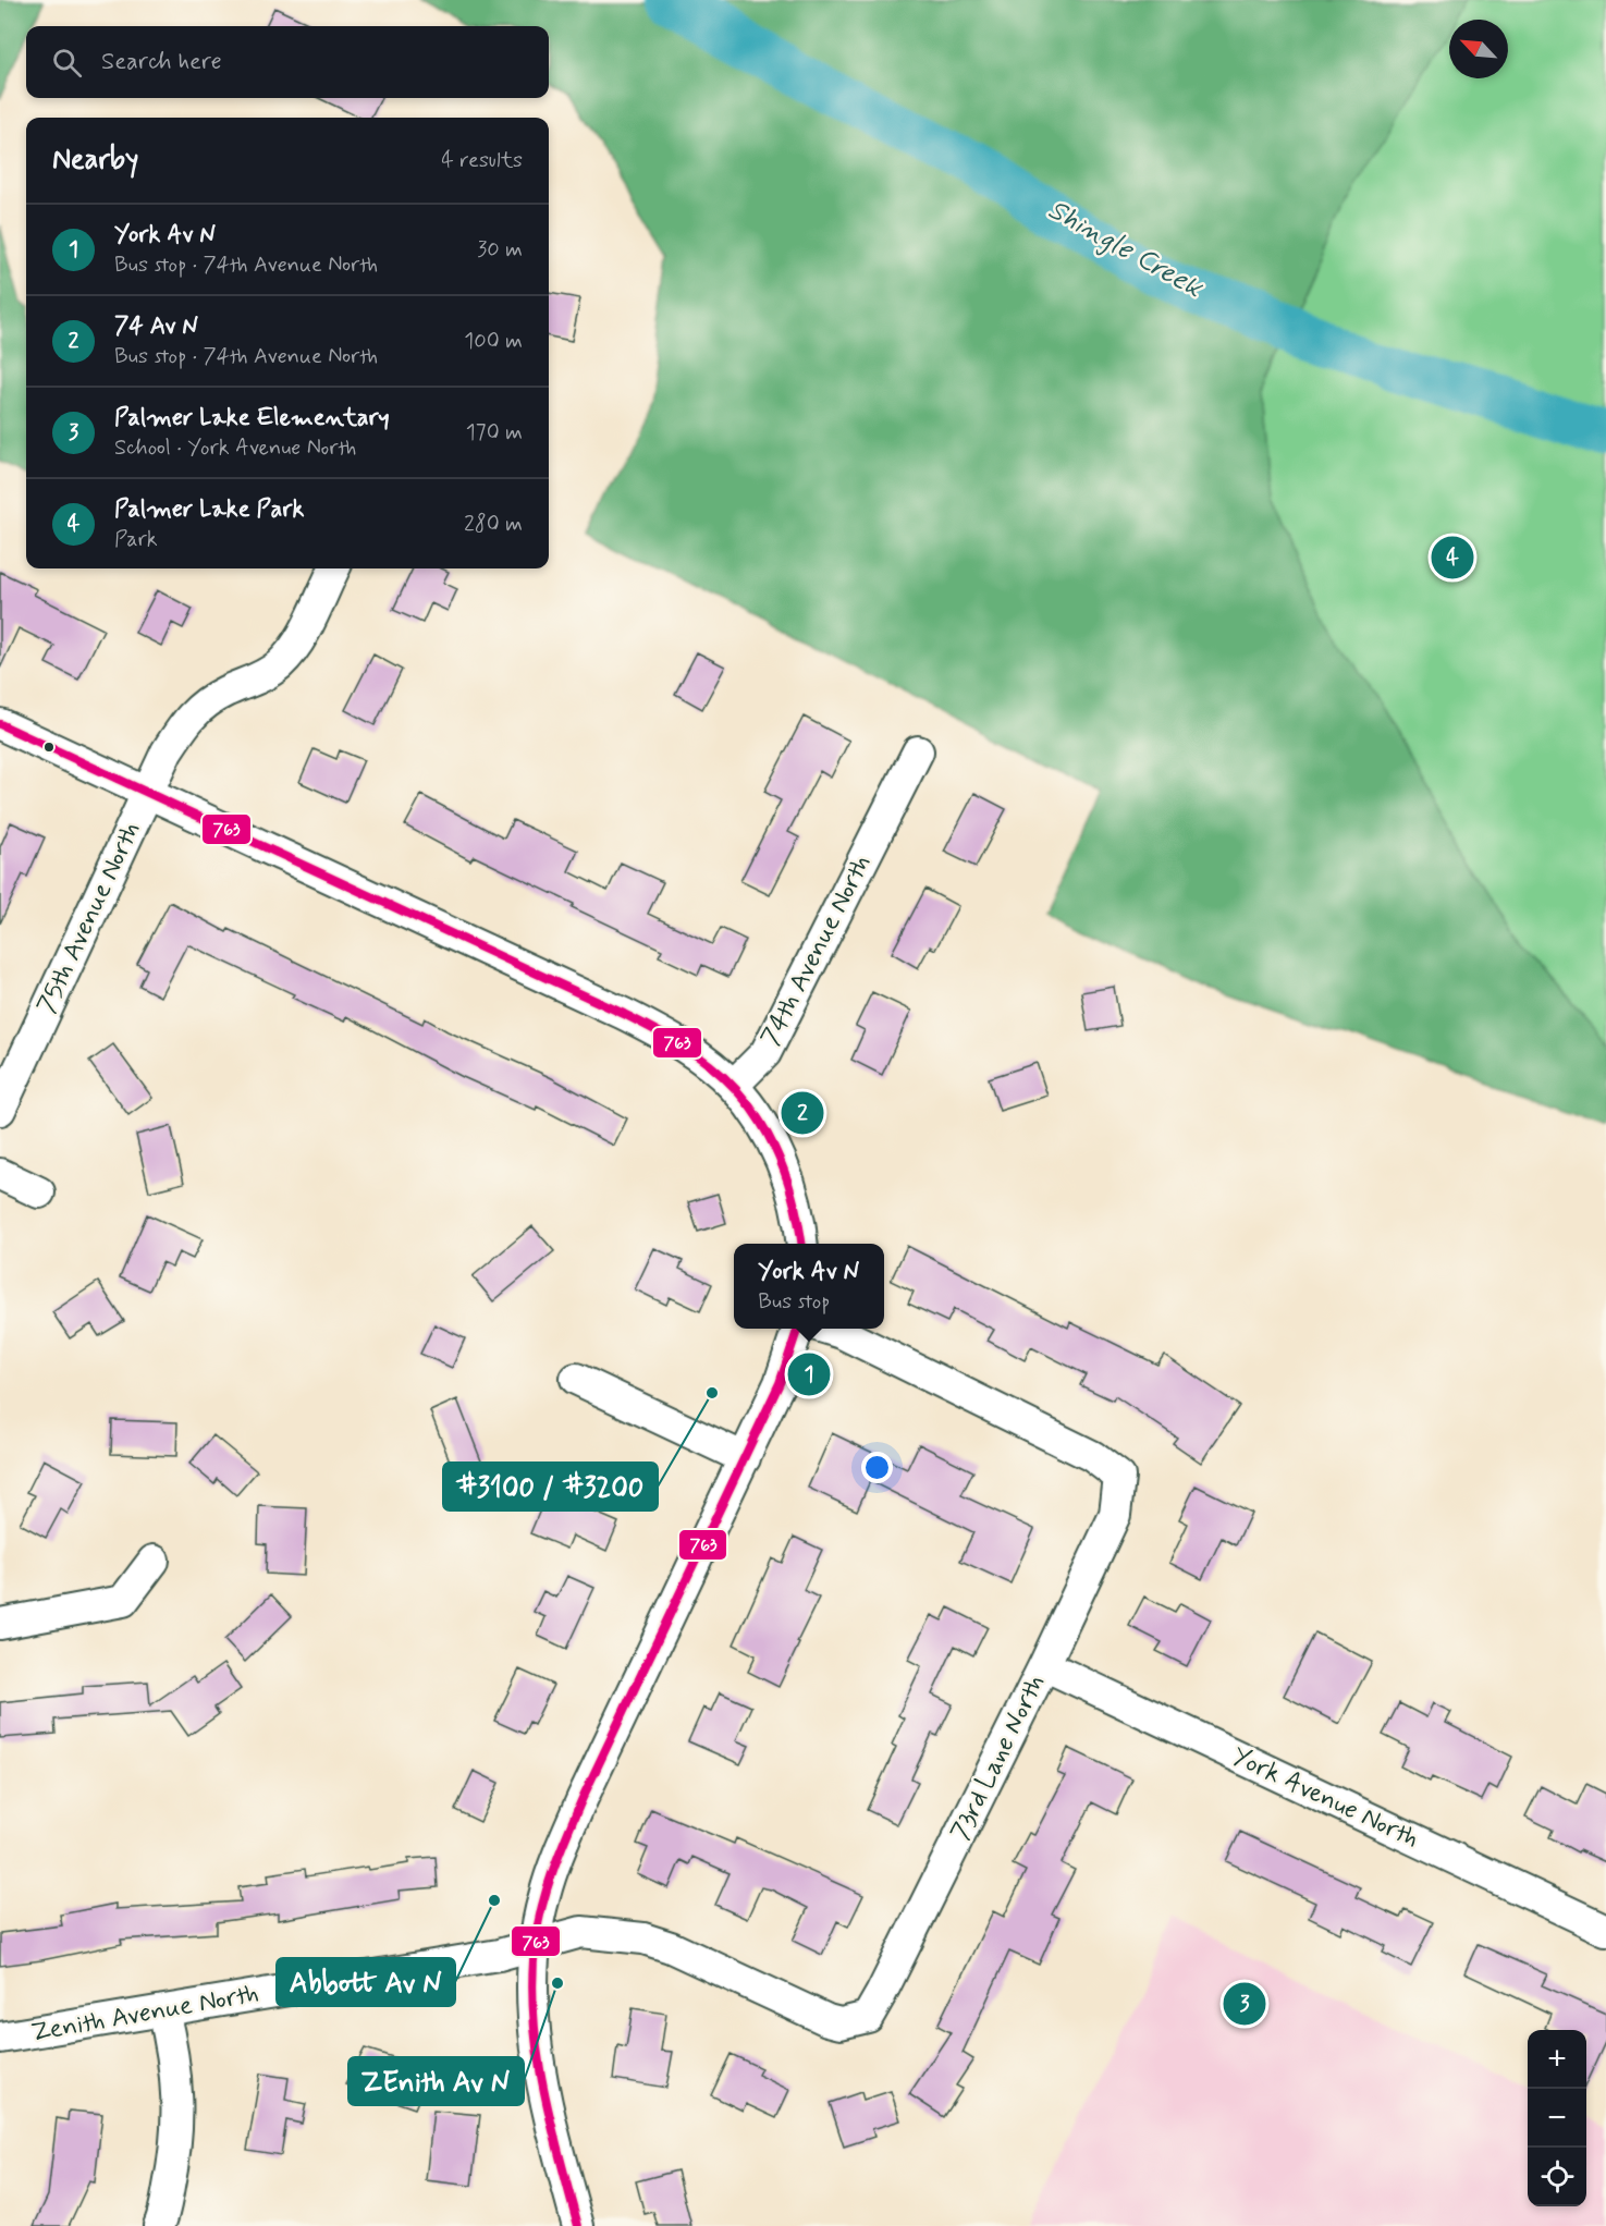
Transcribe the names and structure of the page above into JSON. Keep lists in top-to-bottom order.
{
  "streets": {
    "street": [
      "75th Avenue North",
      "74th Avenue North",
      "73rd Lane North",
      "York Avenue North",
      "Zenith Avenue North"
    ]
  },
  "crossings": [
    ["73rd Lane North", "York Avenue North"],
    ["73rd Lane North", "Zenith Avenue North"]
  ],
  "water": ["Shingle Creek"],
  "places": ["#3100 / #3200", "Abbott Av N", "ZEnith Av N"],
  "lines": ["transit line 763"],
  "north": "top left",
  "page": {
    "search": "Search here",
    "heading": ["Nearby", "4 results"],
    "list": [
      {
        "mark": "1",
        "name": "York Av N",
        "note": "Bus stop · 74th Avenue North",
        "value": "30 m"
      },
      {
        "mark": "2",
        "name": "74 Av N",
        "note": "Bus stop · 74th Avenue North",
        "value": "100 m"
      },
      {
        "mark": "3",
        "name": "Palmer Lake Elementary",
        "note": "School · York Avenue North",
        "value": "170 m"
      },
      {
        "mark": "4",
        "name": "Palmer Lake Park",
        "note": "Park",
        "value": "280 m"
      }
    ],
    "pins": [
      "4",
      "2",
      "1",
      "3"
    ],
    "popup": ["York Av N", "Bus stop"],
    "map_buttons": ["+", "−"]
  }
}
